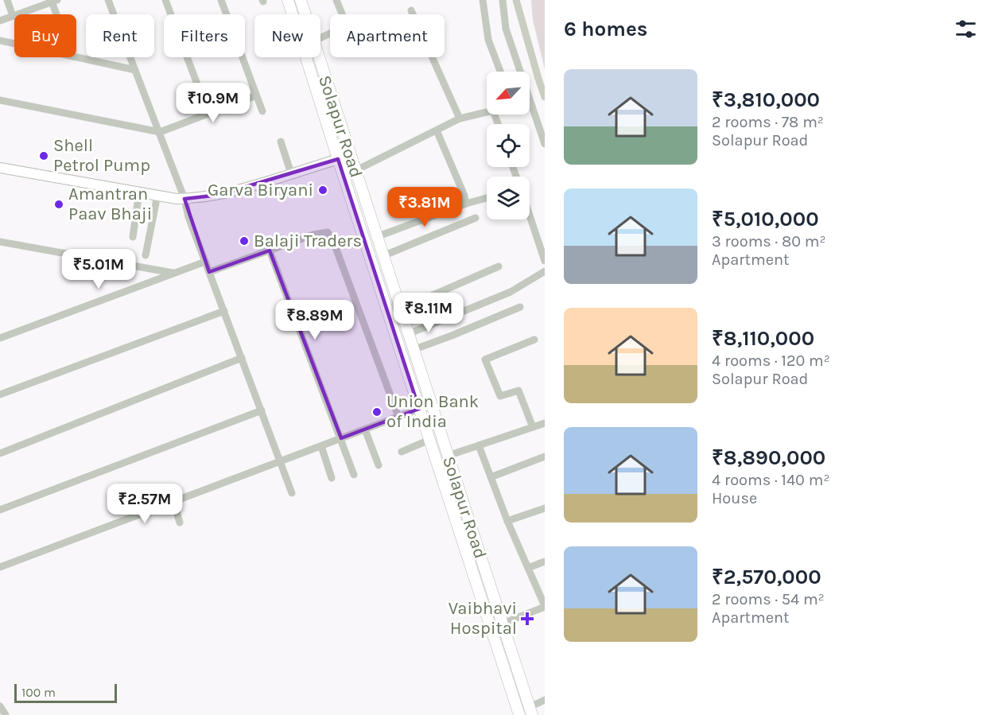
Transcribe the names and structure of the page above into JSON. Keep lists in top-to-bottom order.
{
  "streets": {
    "highway": ["Solapur Road"]
  },
  "places": {
    "other": [
      "Shell Petrol Pump",
      "Garva Biryani",
      "Amantran Paav Bhaji",
      "Balaji Traders",
      "Union Bank of India"
    ],
    "health": ["Vaibhavi Hospital"]
  },
  "scale_bar": "100 m",
  "north": "bottom left",
  "page": {
    "heading": "6 homes",
    "chip": [
      "Buy",
      "Rent",
      "Filters",
      "New",
      "Apartment"
    ],
    "list": [
      {
        "name": "₹3,810,000",
        "note": "2 rooms · 78 m² · Solapur Road"
      },
      {
        "name": "₹5,010,000",
        "note": "3 rooms · 80 m² · Apartment"
      },
      {
        "name": "₹8,110,000",
        "note": "4 rooms · 120 m² · Solapur Road"
      },
      {
        "name": "₹8,890,000",
        "note": "4 rooms · 140 m² · House"
      },
      {
        "name": "₹2,570,000",
        "note": "2 rooms · 54 m² · Apartment"
      }
    ],
    "price": [
      "₹10.9M",
      "₹3.81M",
      "₹5.01M",
      "₹8.11M",
      "₹8.89M",
      "₹2.57M"
    ],
    "scale": "100 m"
  }
}
